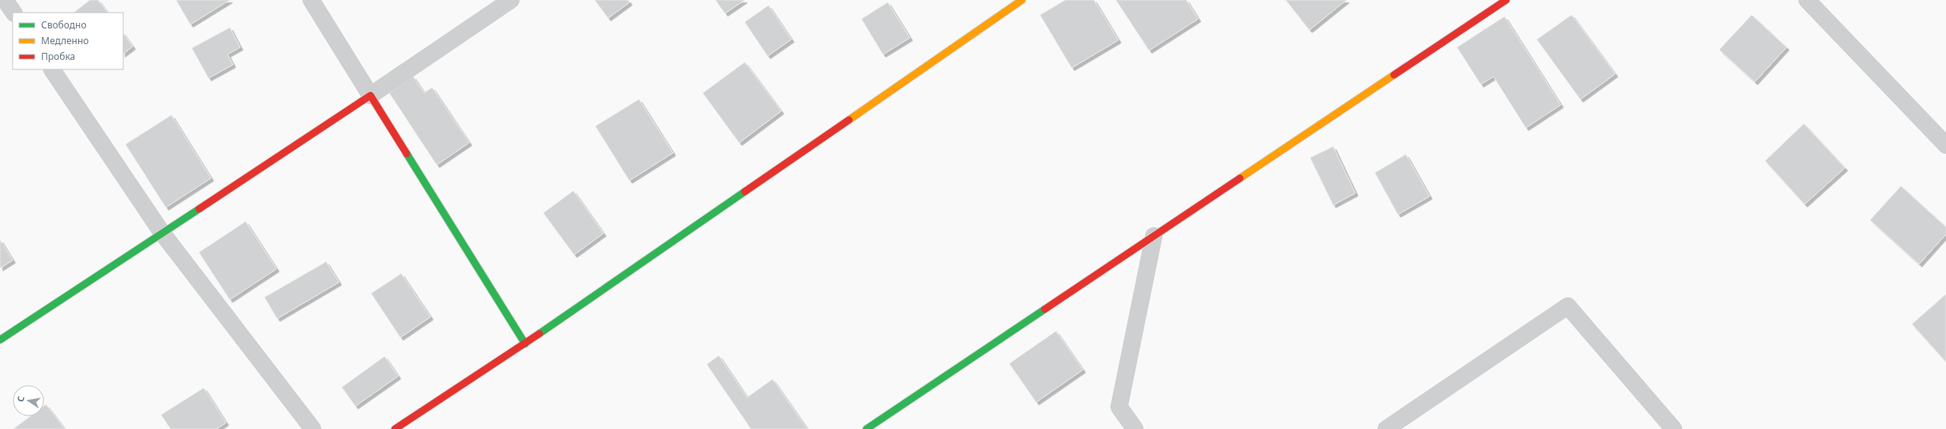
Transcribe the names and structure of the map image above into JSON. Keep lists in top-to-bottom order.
{
  "legend": ["Свободно", "Медленно", "Пробка"],
  "north": "left"
}
